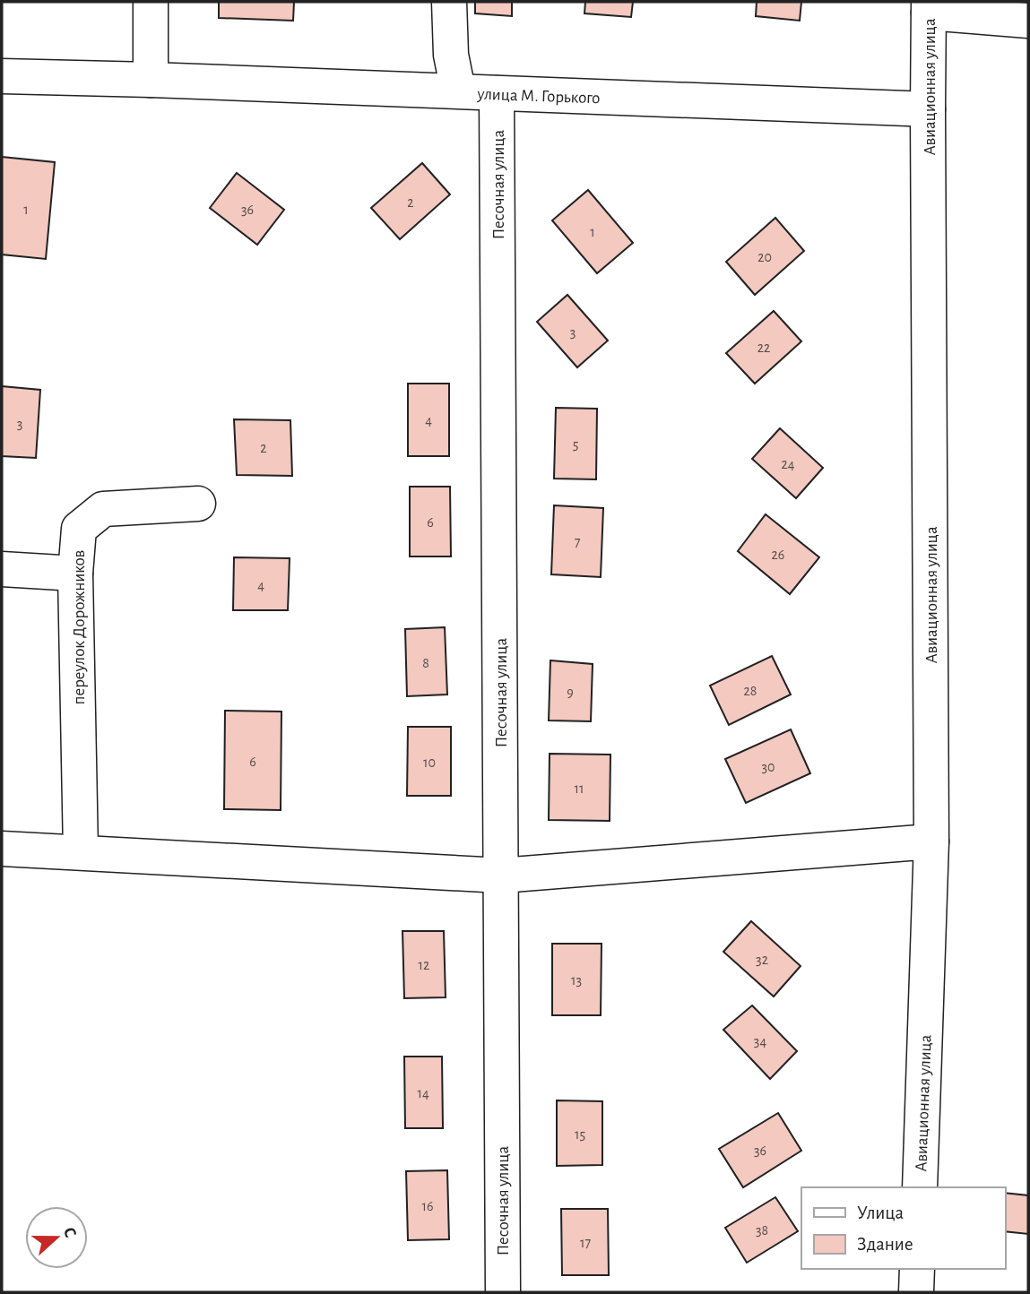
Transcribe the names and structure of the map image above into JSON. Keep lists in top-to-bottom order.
{
  "streets": {
    "street": [
      "Авиационная улица",
      "улица М. Горького",
      "Песочная улица",
      "переулок Дорожников"
    ]
  },
  "crossings": [
    ["Авиационная улица", "улица М. Горького"],
    ["улица М. Горького", "Песочная улица"]
  ],
  "house_numbers": [
    "2",
    "1",
    "36",
    "1",
    "20",
    "3",
    "22",
    "4",
    "3",
    "5",
    "2",
    "24",
    "6",
    "7",
    "26",
    "4",
    "8",
    "28",
    "9",
    "6",
    "10",
    "30",
    "11",
    "32",
    "12",
    "13",
    "34",
    "14",
    "15",
    "36",
    "16",
    "38",
    "17"
  ],
  "legend": ["Улица", "Здание"],
  "north": "right"
}
